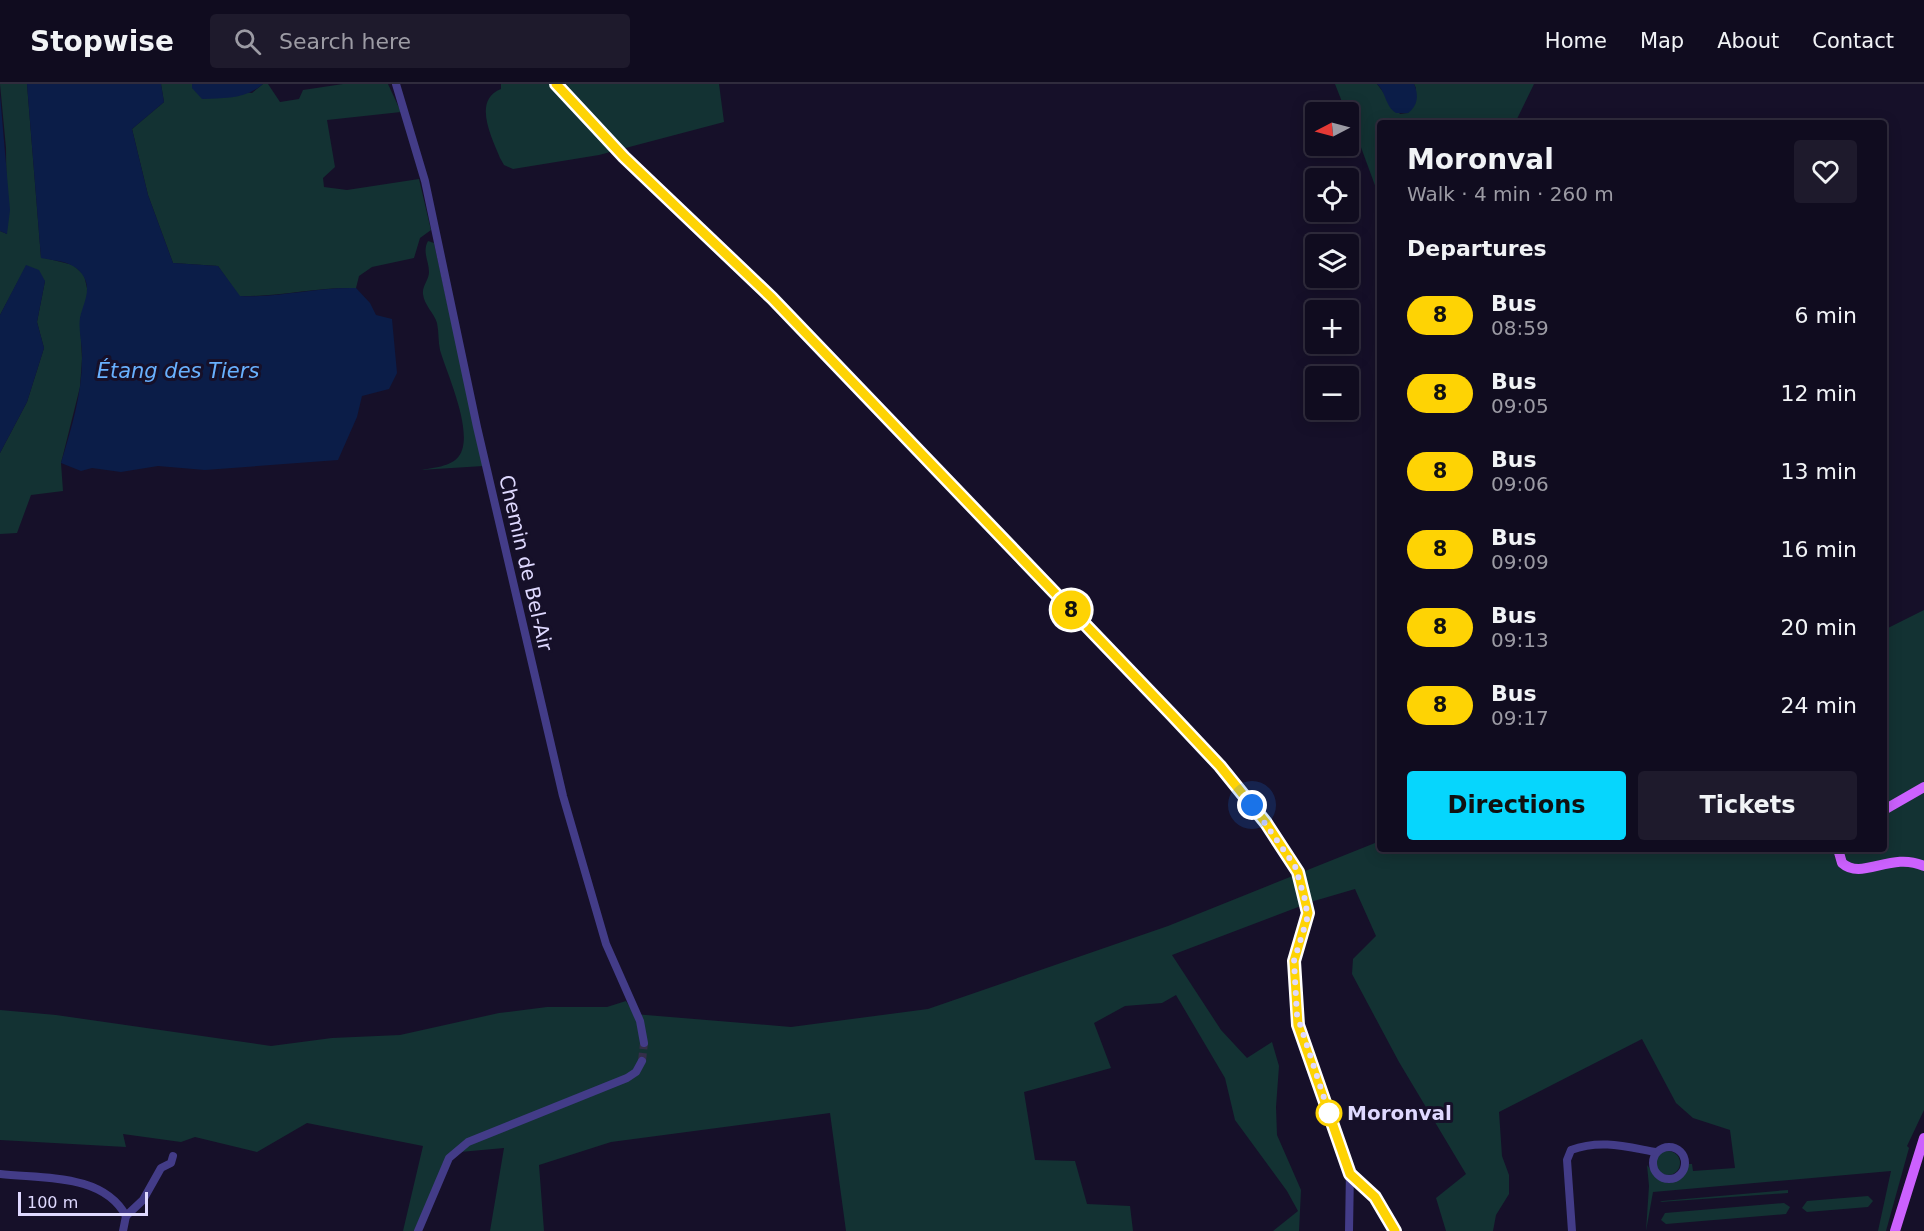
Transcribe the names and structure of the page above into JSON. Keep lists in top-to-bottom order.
{
  "streets": {
    "street": ["Chemin de Bel-Air"]
  },
  "water": ["Étang des Tiers"],
  "places": ["Moronval"],
  "lines": ["bus line 8"],
  "scale_bar": "100 m",
  "north": "left",
  "page": {
    "header": "Stopwise",
    "search": "Search here",
    "nav": [
      "Home",
      "Map",
      "About",
      "Contact"
    ],
    "on_map": "8",
    "map_buttons": ["+", "−"],
    "heading": [
      ["Moronval", "Walk · 4 min · 260 m"],
      "Departures"
    ],
    "list": [
      {
        "mark": "8",
        "name": "Bus",
        "note": "08:59",
        "value": "6 min"
      },
      {
        "mark": "8",
        "name": "Bus",
        "note": "09:05",
        "value": "12 min"
      },
      {
        "mark": "8",
        "name": "Bus",
        "note": "09:06",
        "value": "13 min"
      },
      {
        "mark": "8",
        "name": "Bus",
        "note": "09:09",
        "value": "16 min"
      },
      {
        "mark": "8",
        "name": "Bus",
        "note": "09:13",
        "value": "20 min"
      },
      {
        "mark": "8",
        "name": "Bus",
        "note": "09:17",
        "value": "24 min"
      }
    ],
    "buttons": ["Directions", "Tickets"],
    "scale": "100 m"
  }
}
